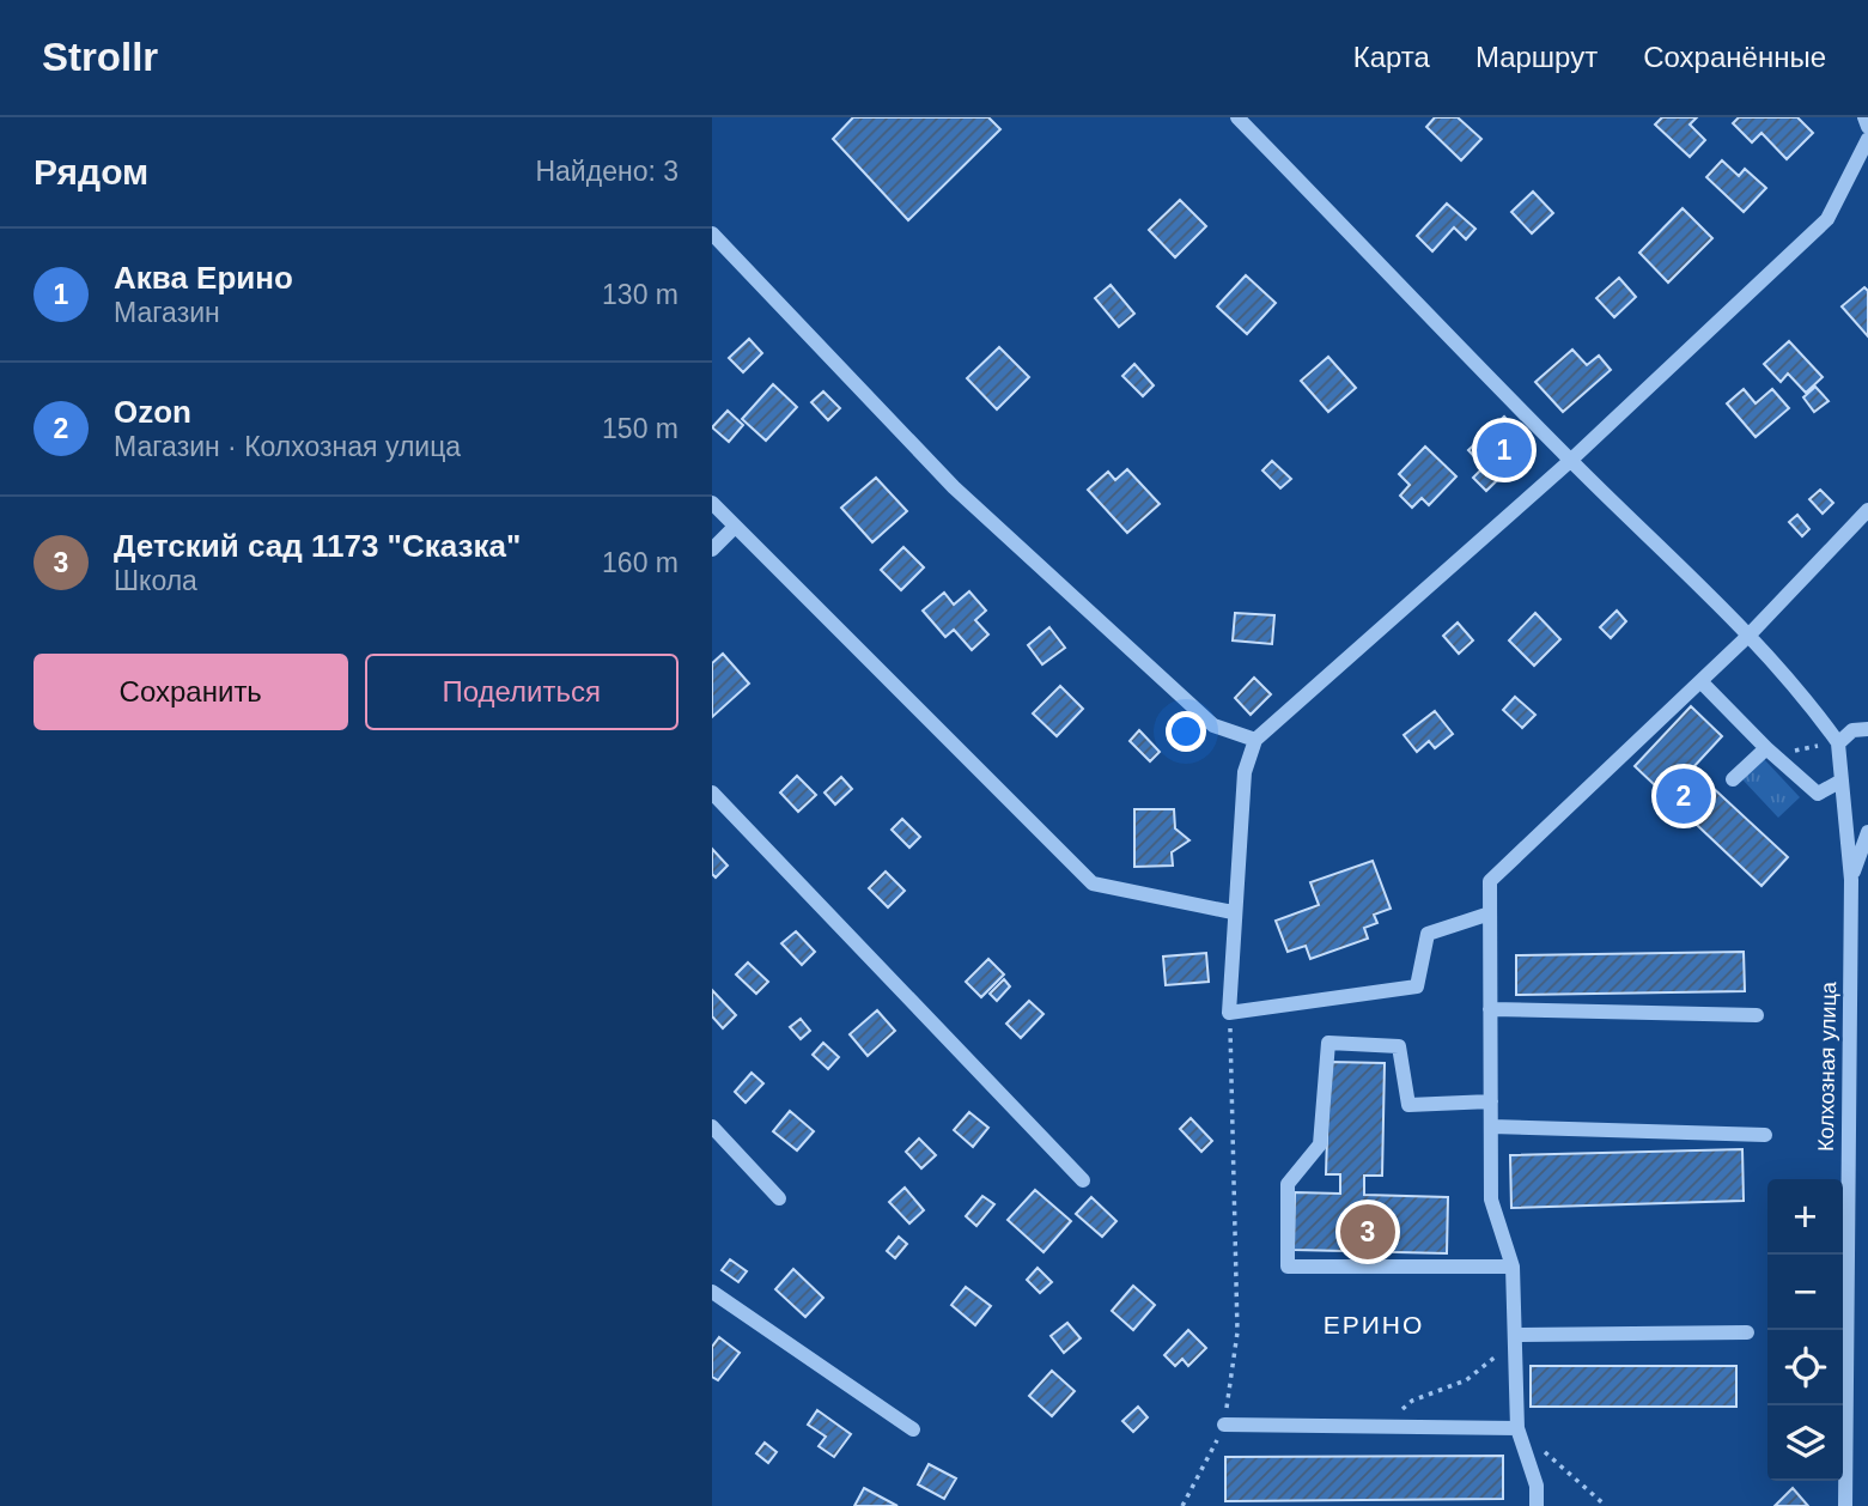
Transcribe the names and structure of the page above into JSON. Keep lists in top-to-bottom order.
{
  "streets": {
    "street": ["Колхозная улица"]
  },
  "districts": ["ЕРИНО"],
  "page": {
    "header": "Strollr",
    "nav": ["Карта", "Маршрут", "Сохранённые"],
    "heading": ["Рядом", "Найдено: 3"],
    "list": [
      {
        "mark": "1",
        "name": "Аква Ерино",
        "note": "Магазин",
        "value": "130 m"
      },
      {
        "mark": "2",
        "name": "Ozon",
        "note": "Магазин · Колхозная улица",
        "value": "150 m"
      },
      {
        "mark": "3",
        "name": "Детский сад 1173 \"Сказка\"",
        "note": "Школа",
        "value": "160 m"
      }
    ],
    "pins": ["1", "2", "3"],
    "buttons": ["Сохранить", "Поделиться"],
    "map_buttons": ["+", "−"]
  }
}
